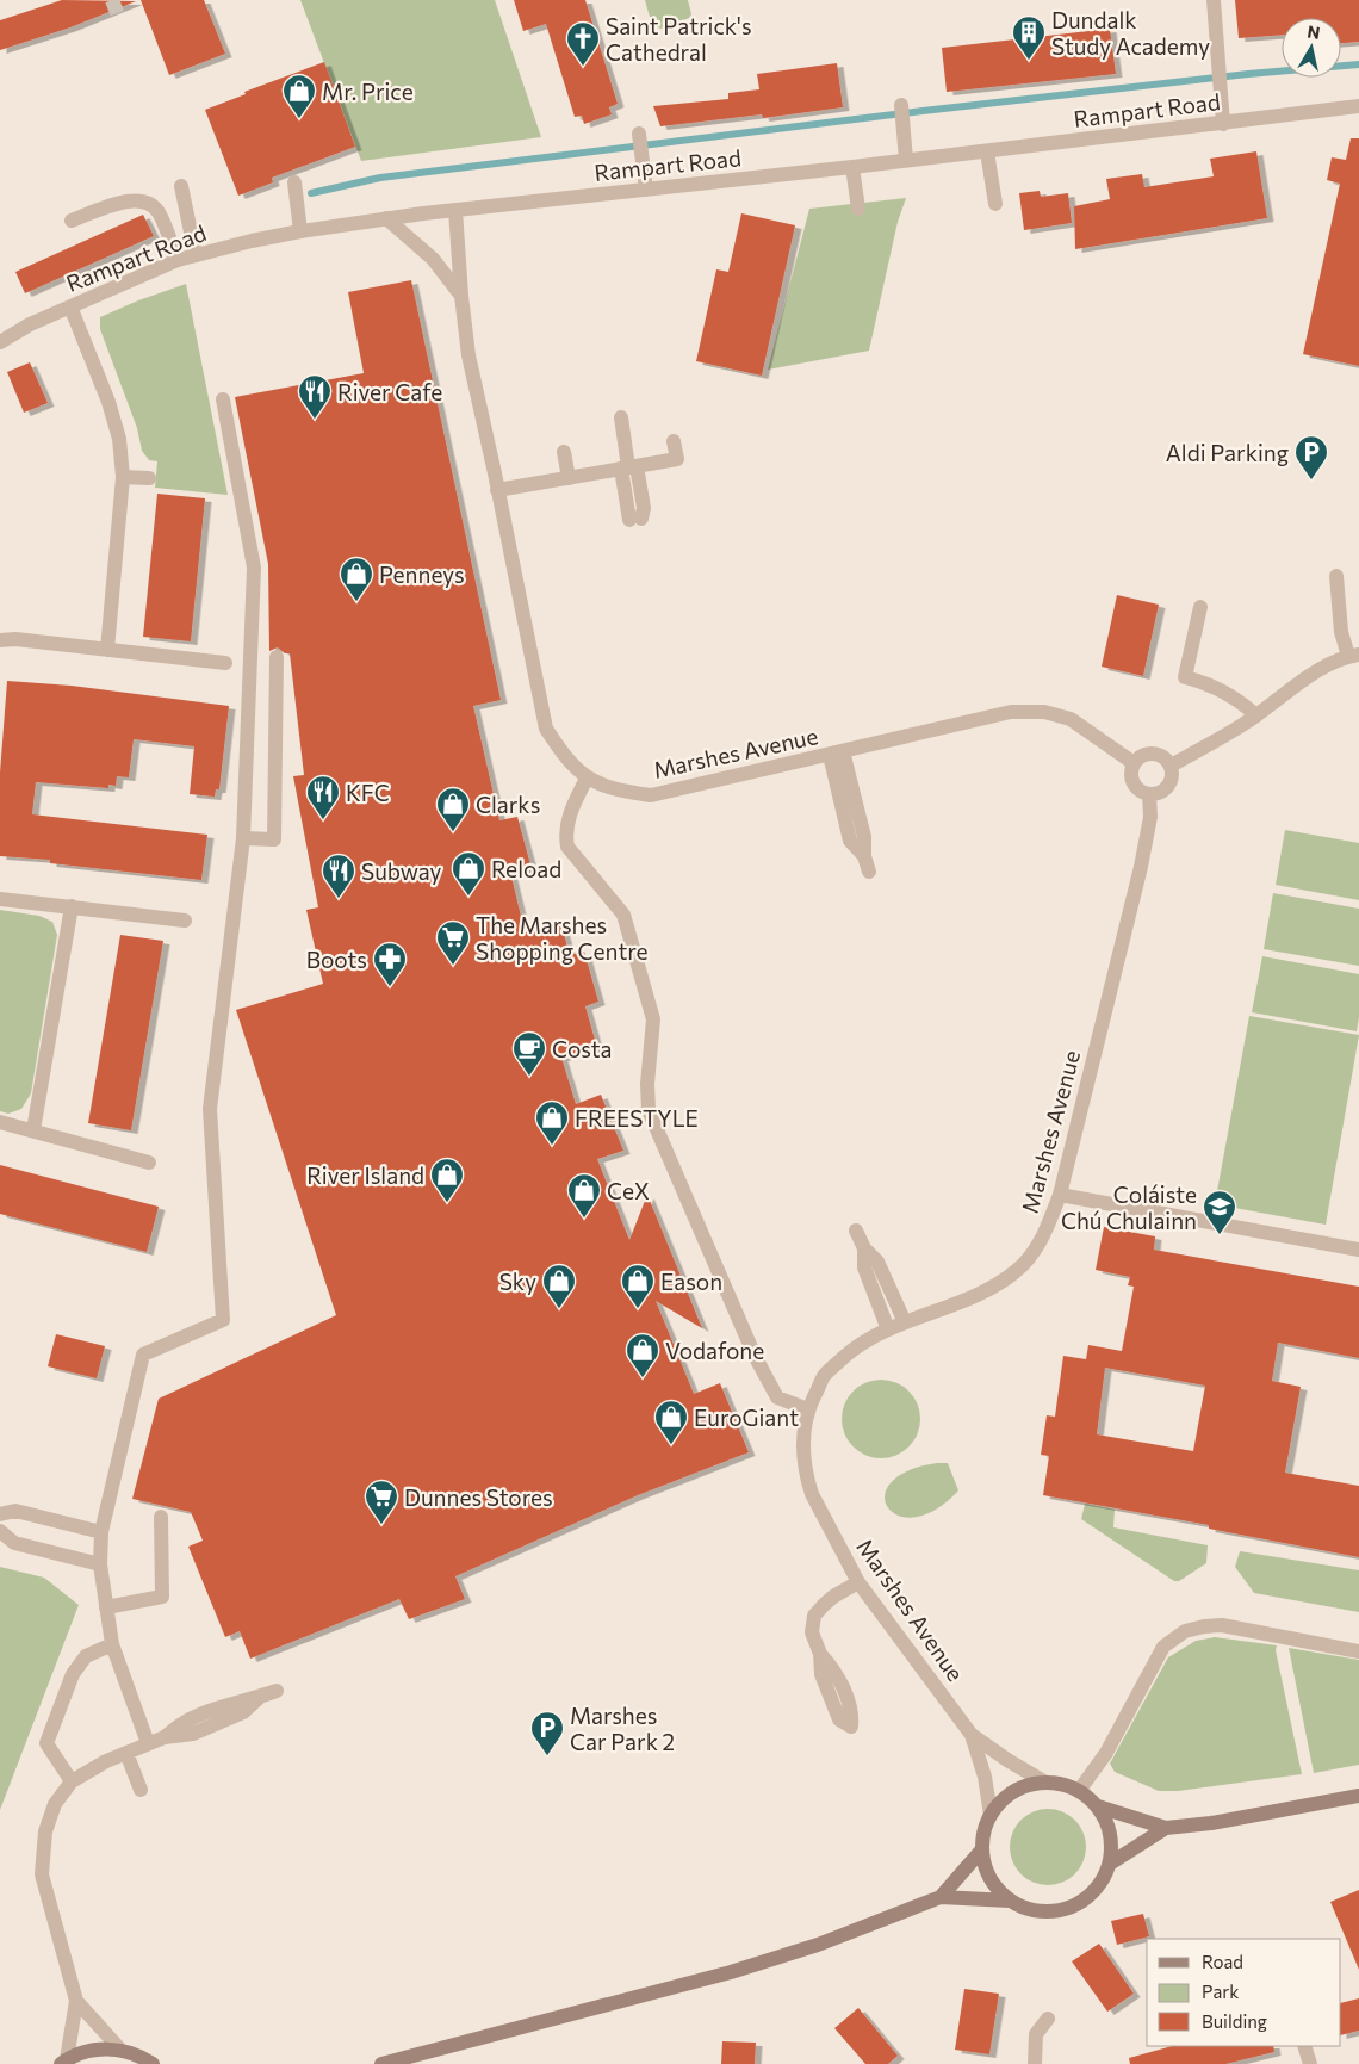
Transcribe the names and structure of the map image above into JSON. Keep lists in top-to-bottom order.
{
  "streets": {
    "street": ["Rampart Road", "Marshes Avenue"]
  },
  "crossings": [
    ["Rampart Road", "Marshes Avenue"]
  ],
  "places": {
    "building": ["Dundalk Study Academy"],
    "church": ["Saint Patrick's Cathedral"],
    "shop": [
      "Mr. Price",
      "Penneys",
      "Clarks",
      "Reload",
      "FREESTYLE",
      "River Island",
      "CeX",
      "Sky",
      "Eason",
      "Vodafone",
      "EuroGiant"
    ],
    "restaurant": ["River Cafe", "KFC", "Subway"],
    "parking": ["Aldi Parking", "Marshes Car Park 2"],
    "supermarket": ["The Marshes Shopping Centre", "Dunnes Stores"],
    "pharmacy": ["Boots"],
    "cafe": ["Costa"],
    "school or university": ["Coláiste Chú Chulainn"]
  },
  "legend": ["Road", "Park", "Building"],
  "north": "top"
}
